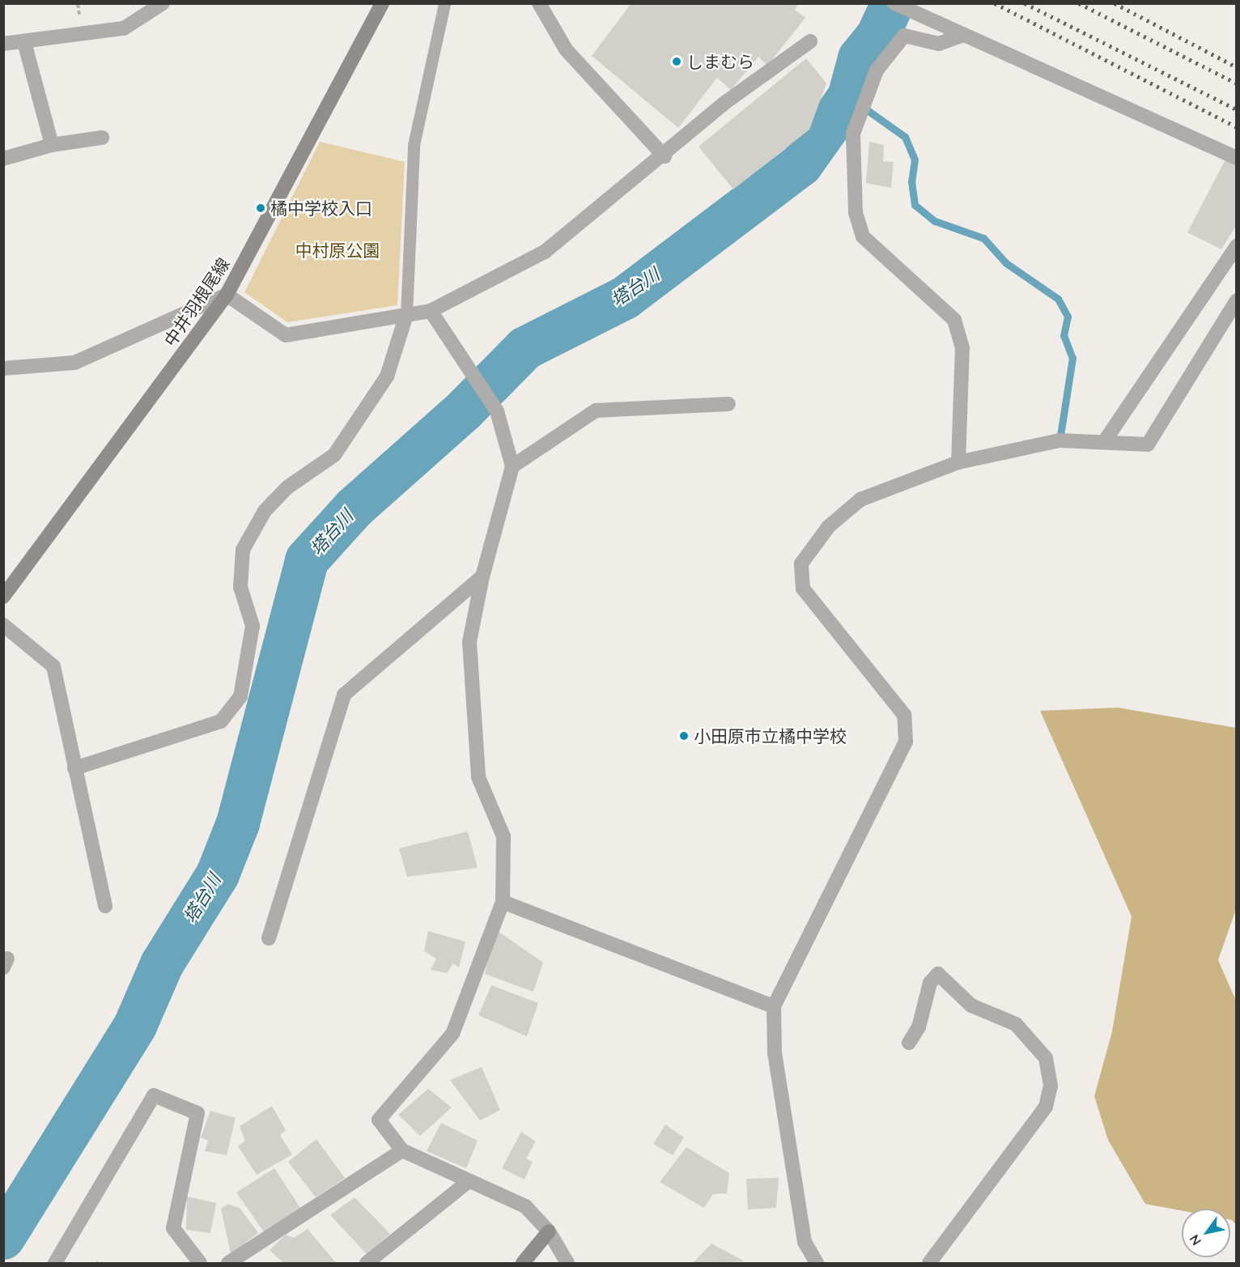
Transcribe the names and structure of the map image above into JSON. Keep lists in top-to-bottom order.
{
  "streets": {
    "main road": ["中井羽根尾線"]
  },
  "water": ["塔台川"],
  "parks": ["中村原公園"],
  "places": ["しまむら", "橘中学校入口", "小田原市立橘中学校"],
  "north": "bottom left"
}
